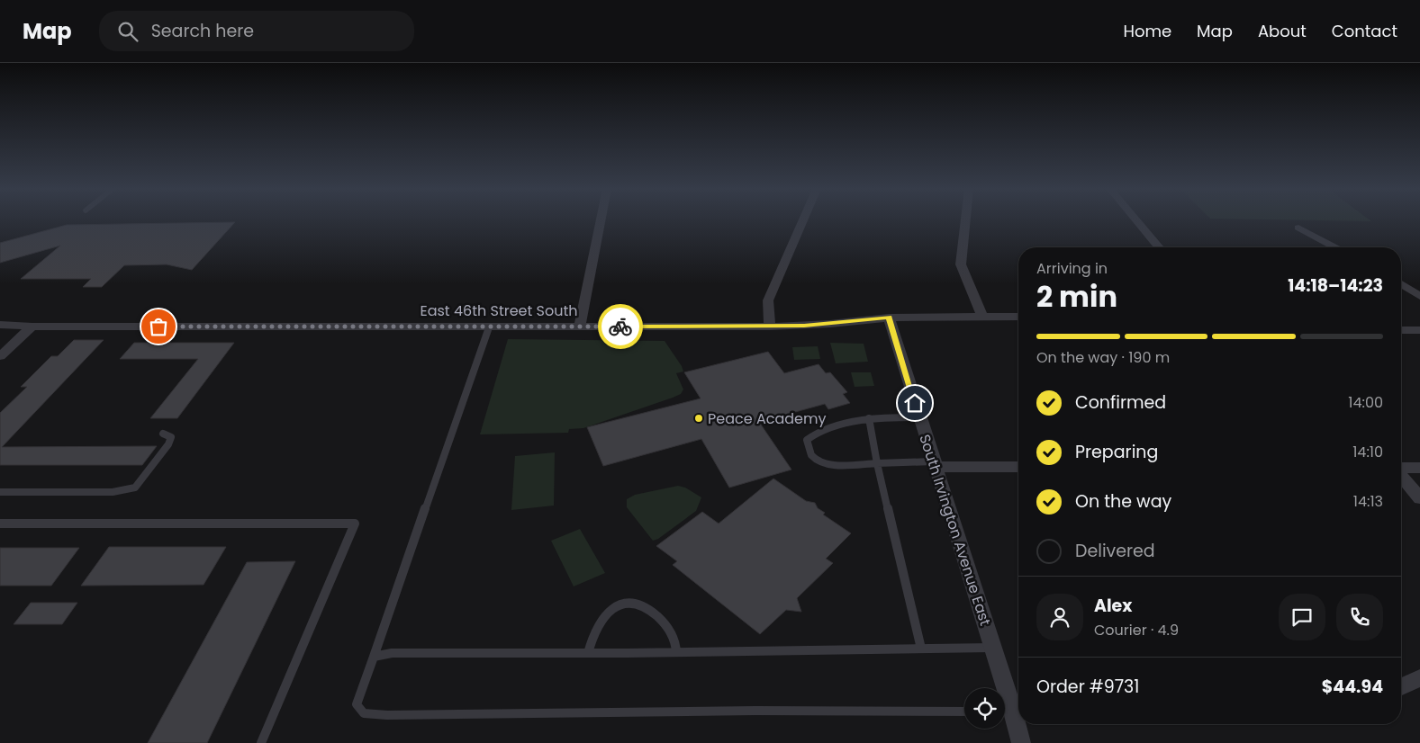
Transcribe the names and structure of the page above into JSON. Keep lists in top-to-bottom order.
{
  "streets": {
    "street": ["East 46th Street South", "South Irvington Avenue East"]
  },
  "crossings": [
    ["East 46th Street South", "South Irvington Avenue East"]
  ],
  "places": ["Peace Academy"],
  "page": {
    "header": "Map",
    "search": "Search here",
    "nav": [
      "Home",
      "Map",
      "About",
      "Contact"
    ],
    "heading": ["2 min", "Arriving in", "14:18–14:23"],
    "panel": [
      "Alex",
      "Courier · 4.9",
      "Order #9731",
      "$44.94"
    ],
    "bar": "On the way · 190 m",
    "list": [
      ["Confirmed", "14:00"],
      ["Preparing", "14:10"],
      ["On the way", "14:13"],
      "Delivered"
    ]
  }
}
